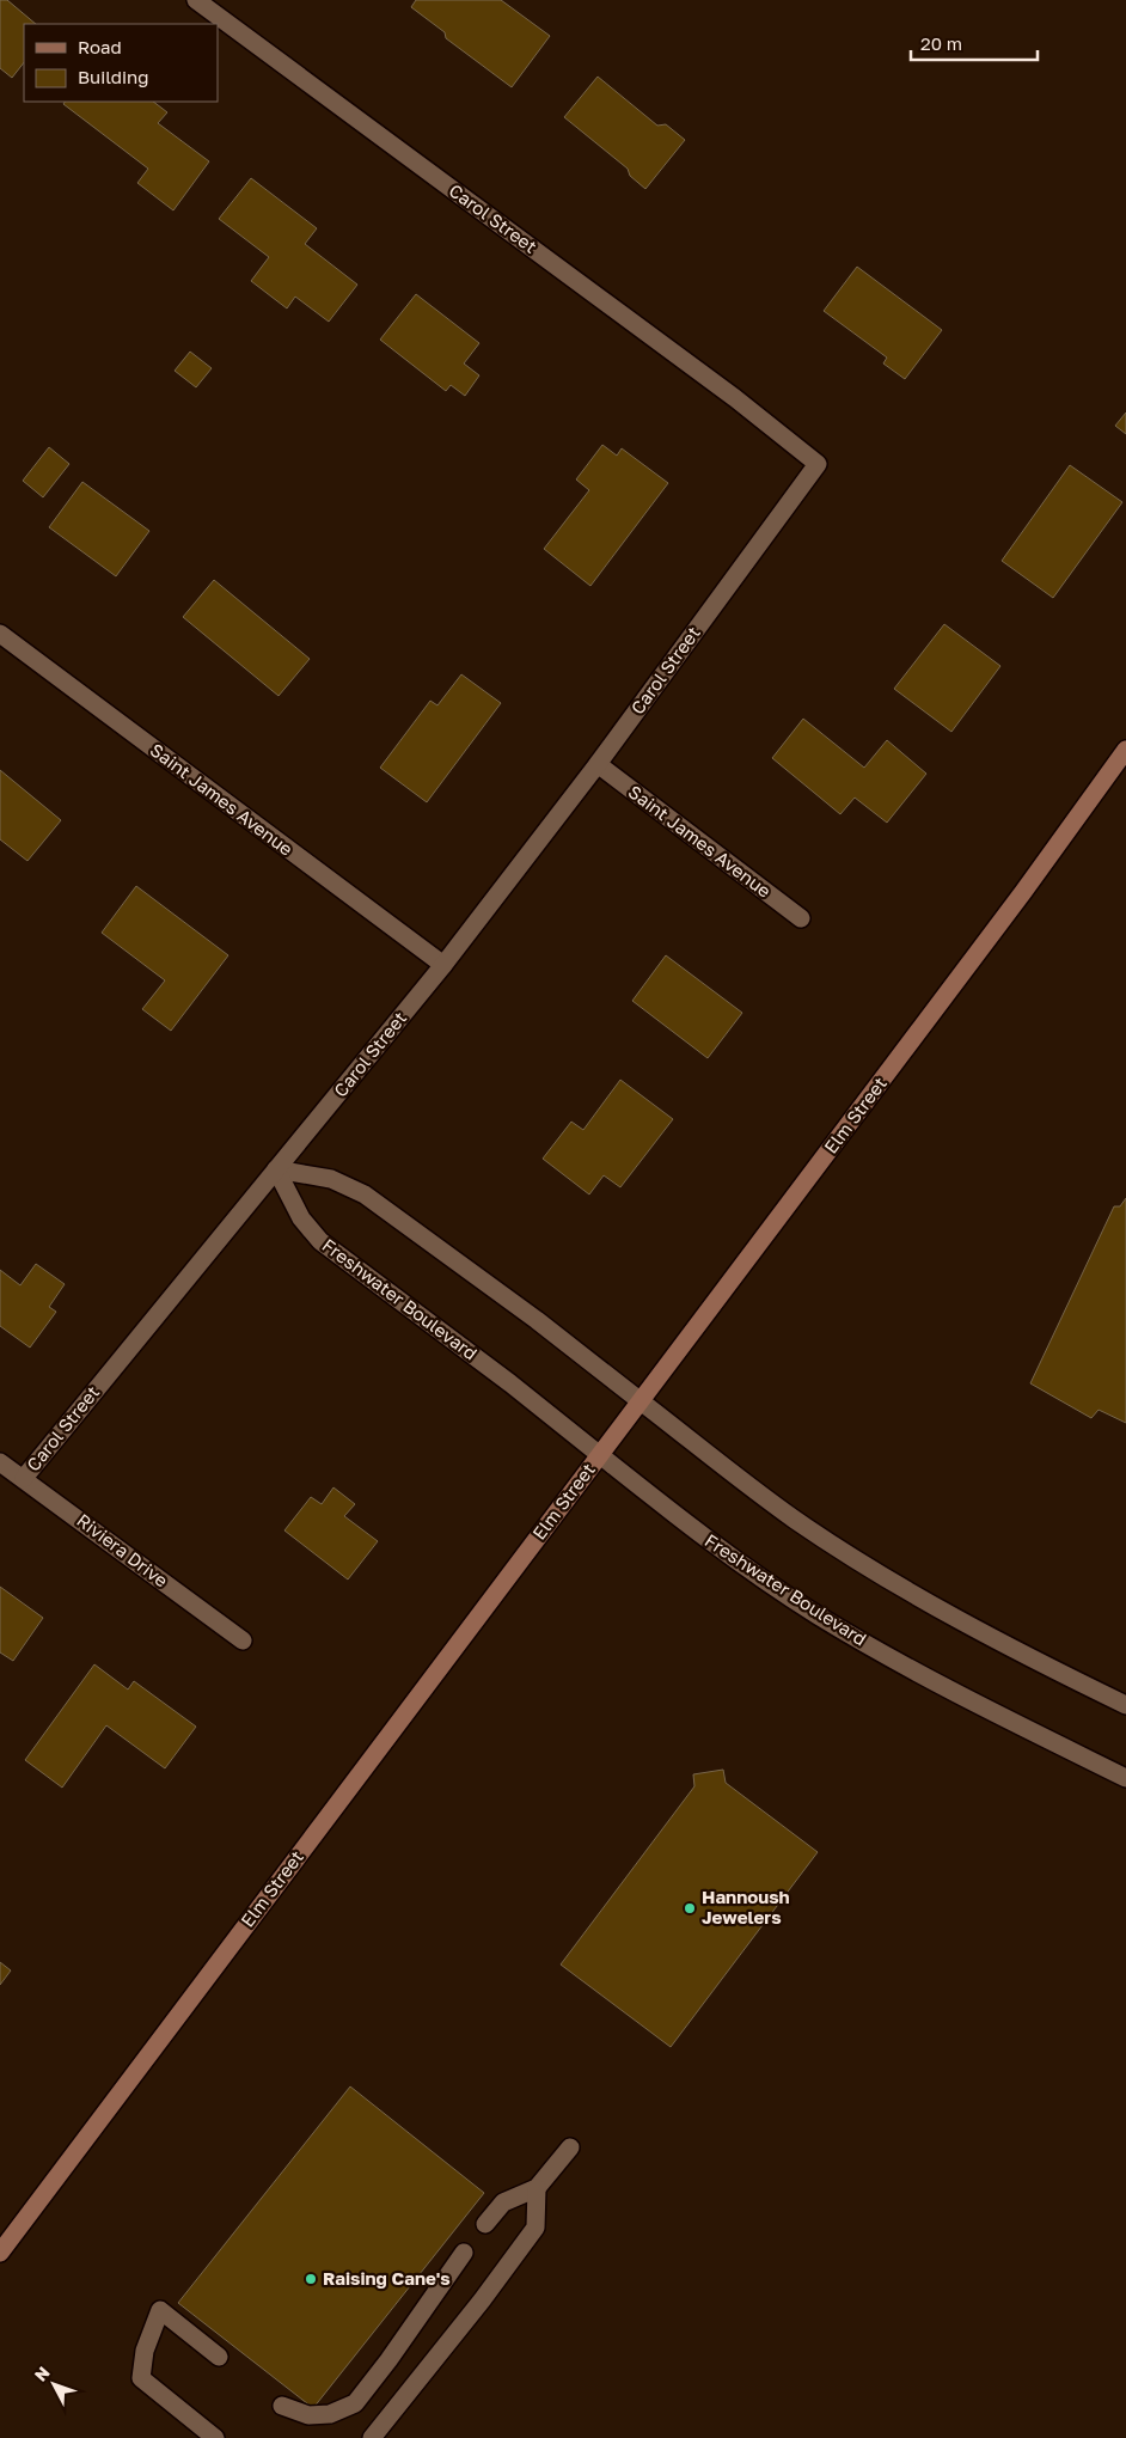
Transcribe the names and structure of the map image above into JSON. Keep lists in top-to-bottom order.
{
  "streets": {
    "main road": ["Elm Street"],
    "street": [
      "Carol Street",
      "Saint James Avenue",
      "Freshwater Boulevard",
      "Riviera Drive"
    ]
  },
  "crossings": [
    ["Carol Street", "Saint James Avenue"],
    ["Carol Street", "Freshwater Boulevard"],
    ["Carol Street", "Riviera Drive"],
    ["Elm Street", "Freshwater Boulevard"]
  ],
  "places": ["Hannoush Jewelers", "Raising Cane's"],
  "legend": ["Road", "Building"],
  "scale_bar": "20 m",
  "north": "top left"
}
